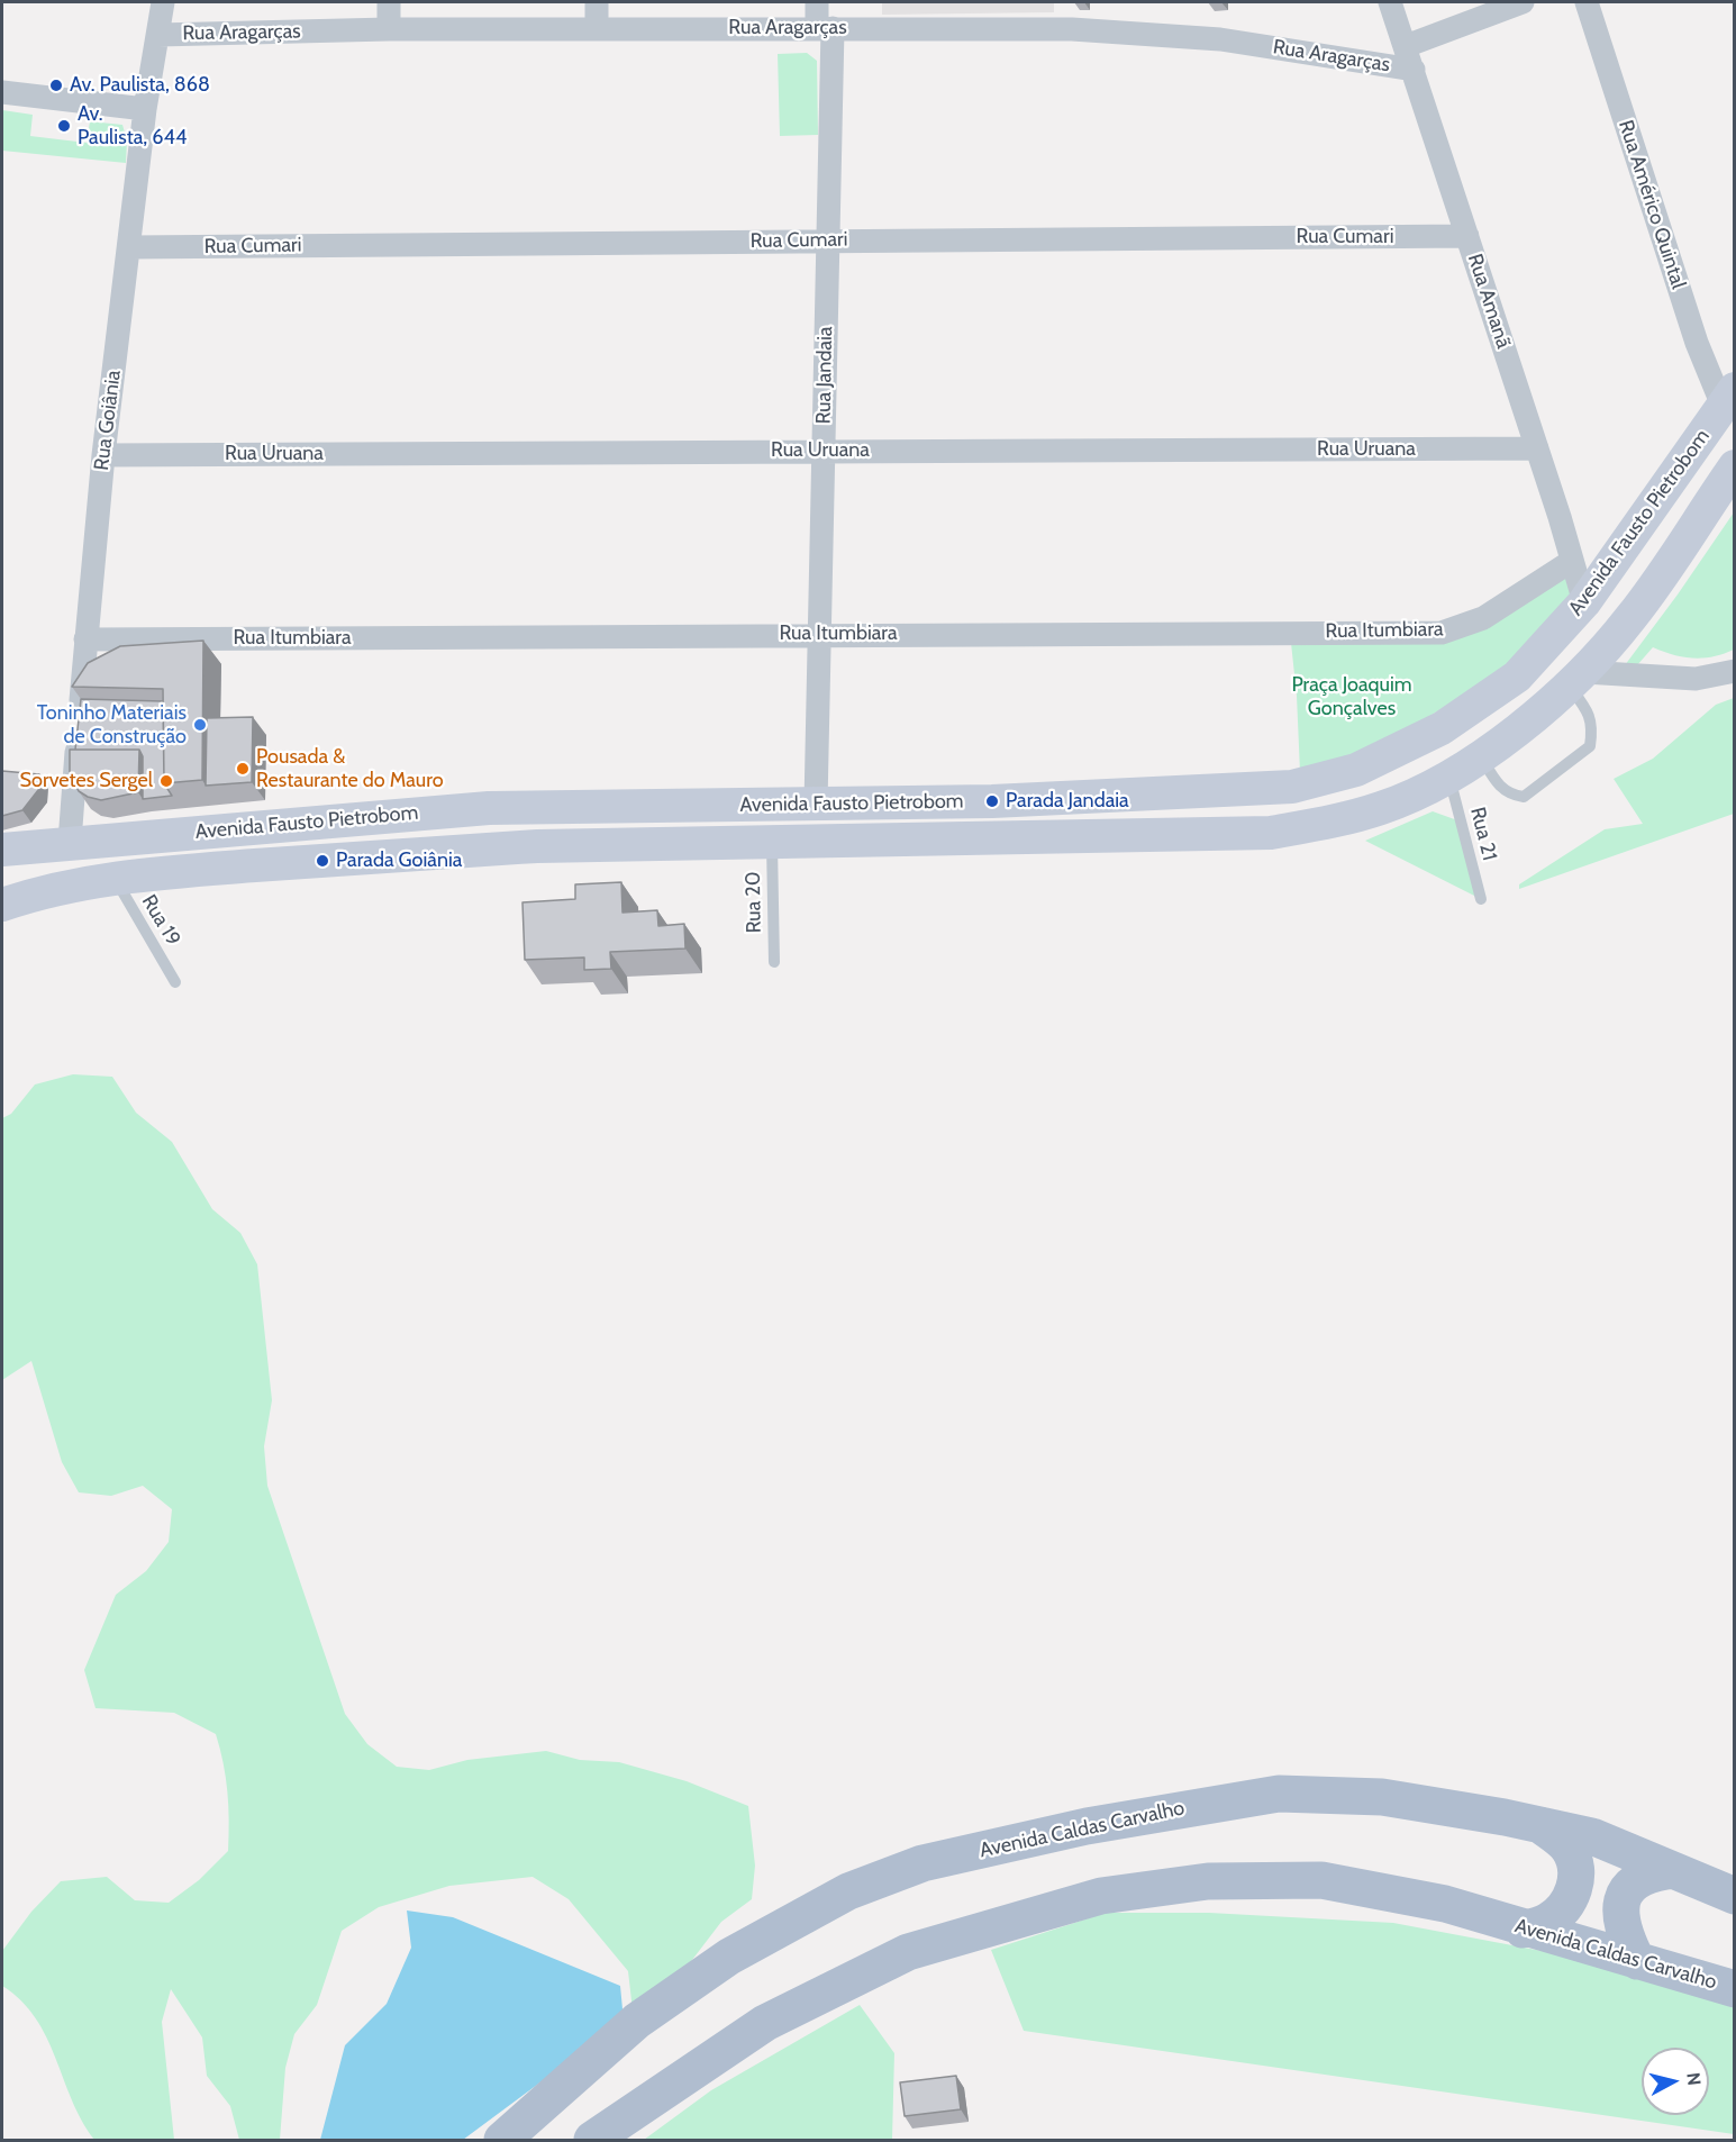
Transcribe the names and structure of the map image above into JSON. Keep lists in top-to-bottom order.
{
  "streets": {
    "main road": ["Avenida Fausto Pietrobom", "Avenida Caldas Carvalho"],
    "street": [
      "Rua Aragarças",
      "Rua Américo Quintal",
      "Rua Cumari",
      "Rua Amanã",
      "Rua Jandaia",
      "Rua Goiânia",
      "Rua Uruana",
      "Rua Itumbiara"
    ],
    "lane": ["Rua 21", "Rua 20", "Rua 19"]
  },
  "crossings": [
    ["Rua Aragarças", "Rua Amanã"],
    ["Rua Aragarças", "Rua Jandaia"],
    ["Rua Aragarças", "Rua Goiânia"],
    ["Rua Américo Quintal", "Avenida Fausto Pietrobom"],
    ["Rua Cumari", "Rua Amanã"],
    ["Rua Cumari", "Rua Jandaia"],
    ["Rua Cumari", "Rua Goiânia"],
    ["Rua Amanã", "Rua Uruana"],
    ["Rua Amanã", "Avenida Fausto Pietrobom"],
    ["Rua Amanã", "Rua Itumbiara"],
    ["Rua Jandaia", "Rua Uruana"],
    ["Rua Jandaia", "Avenida Fausto Pietrobom"],
    ["Rua Jandaia", "Rua Itumbiara"],
    ["Rua Goiânia", "Rua Uruana"],
    ["Rua Goiânia", "Avenida Fausto Pietrobom"],
    ["Rua Goiânia", "Rua Itumbiara"],
    ["Avenida Fausto Pietrobom", "Rua 21"],
    ["Avenida Fausto Pietrobom", "Rua 20"],
    ["Avenida Fausto Pietrobom", "Rua 19"]
  ],
  "parks": ["Praça Joaquim Gonçalves"],
  "places": [
    "Av. Paulista, 868",
    "Av. Paulista, 644",
    "Toninho Materiais de Construção",
    "Pousada & Restaurante do Mauro",
    "Sorvetes Sergel",
    "Parada Jandaia",
    "Parada Goiânia"
  ],
  "north": "right"
}
